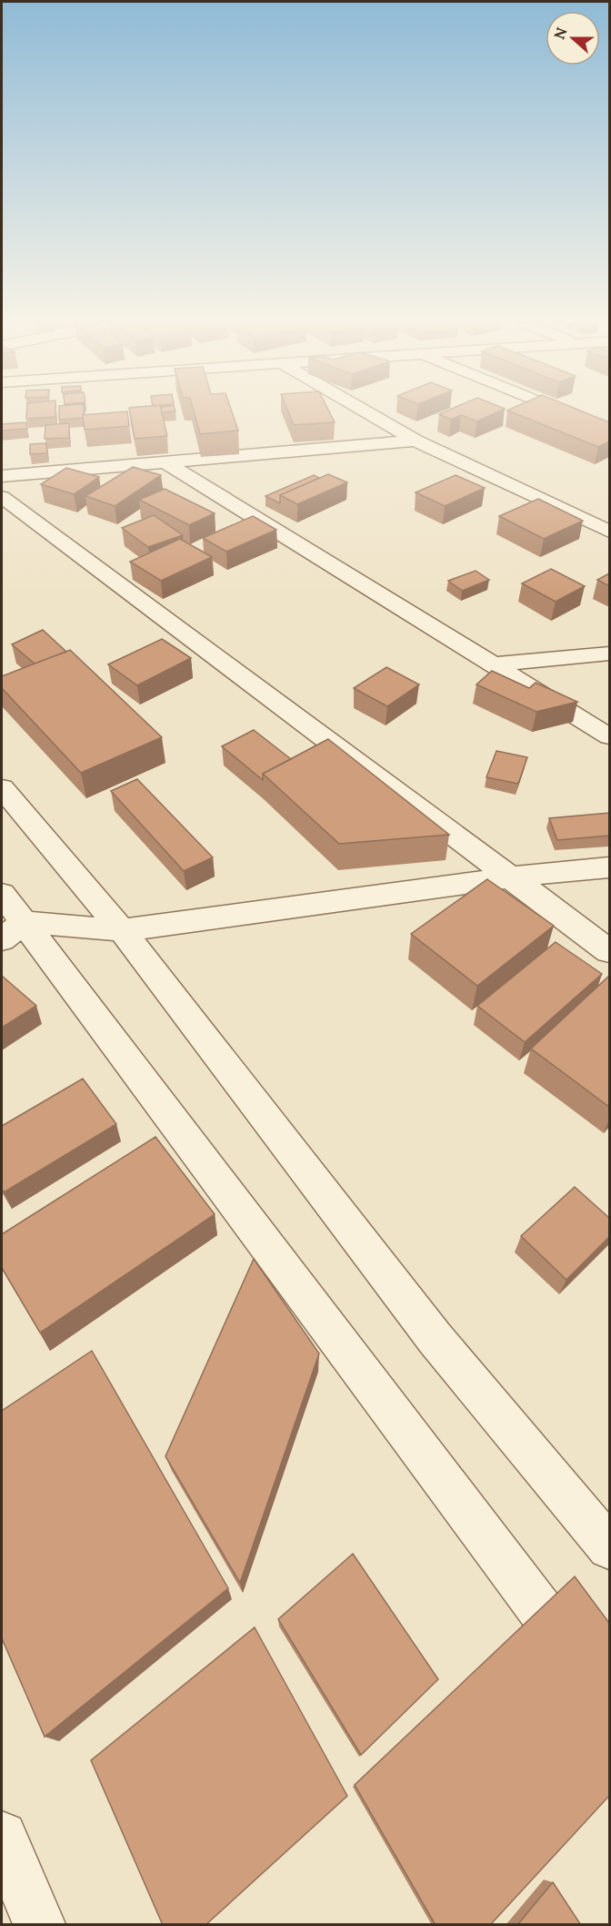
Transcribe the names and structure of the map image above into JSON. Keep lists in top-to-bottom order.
{
  "north": "left"
}
